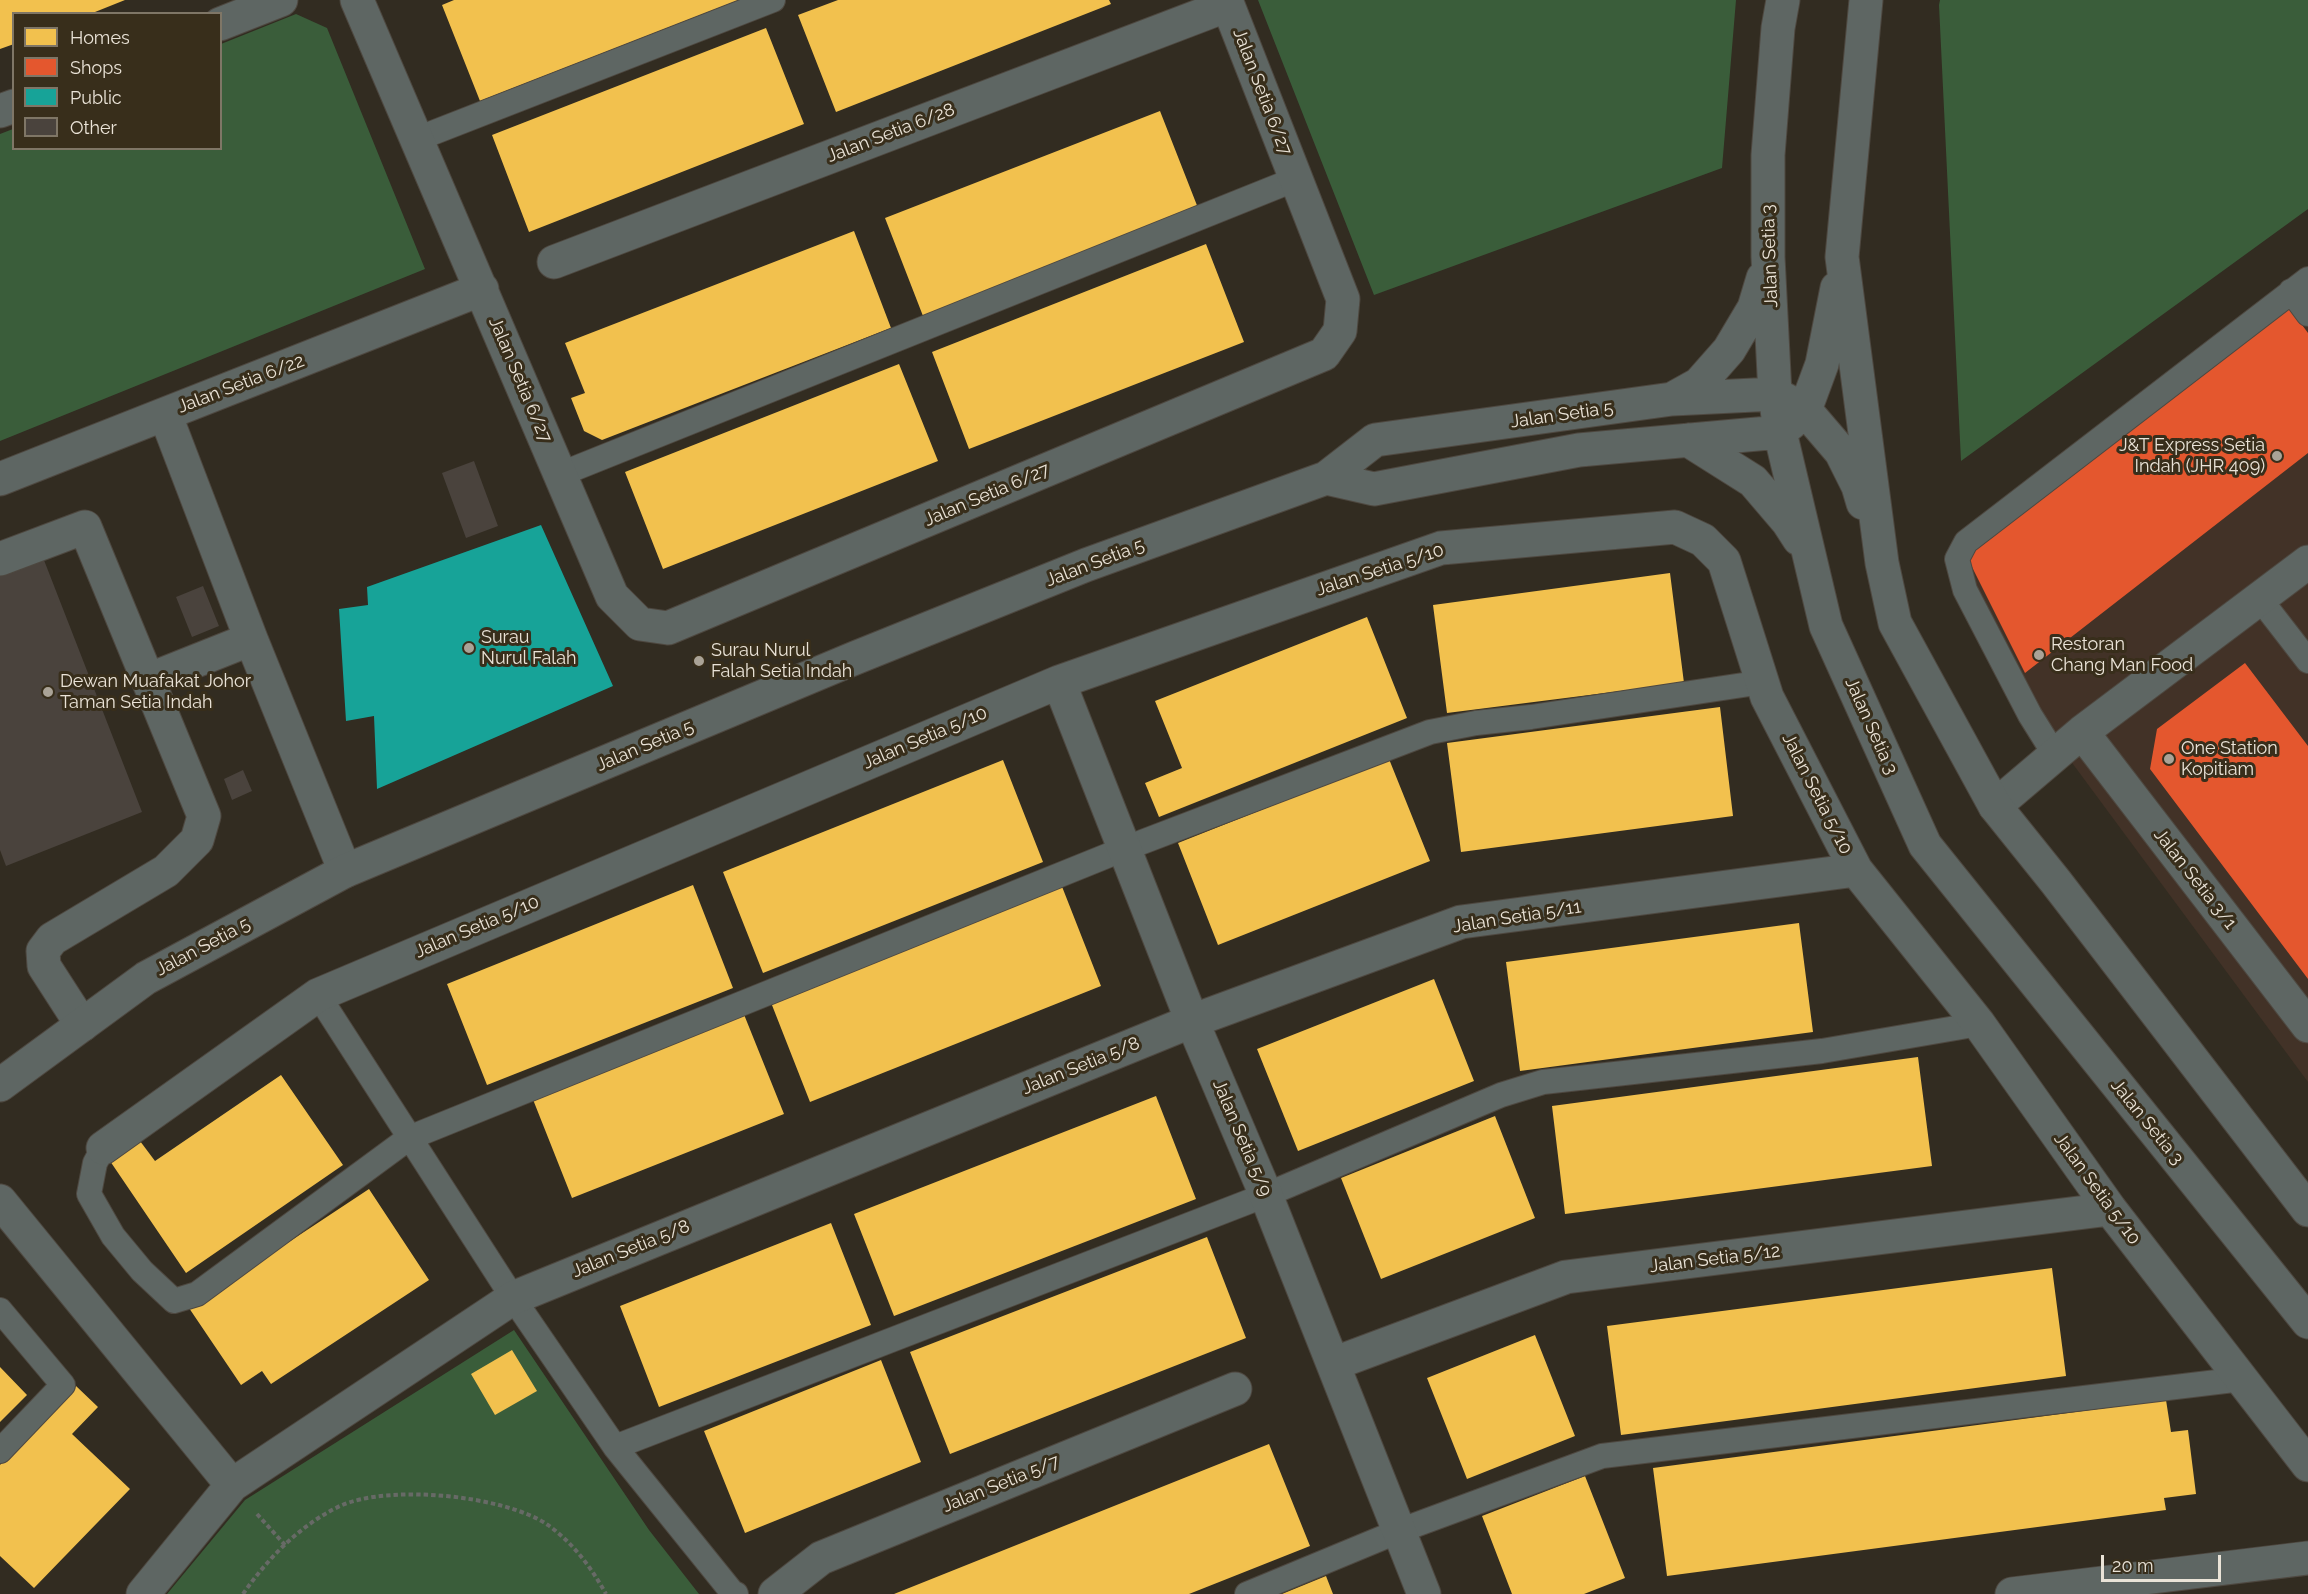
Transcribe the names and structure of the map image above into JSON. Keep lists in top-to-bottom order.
{
  "streets": {
    "street": [
      "Jalan Setia 6/27",
      "Jalan Setia 6/28",
      "Jalan Setia 3",
      "Jalan Setia 6/22",
      "Jalan Setia 5",
      "Jalan Setia 5/10",
      "Jalan Setia 3/1",
      "Jalan Setia 5/11",
      "Jalan Setia 5/8",
      "Jalan Setia 5/9",
      "Jalan Setia 5/12",
      "Jalan Setia 5/7"
    ]
  },
  "crossings": [
    ["Jalan Setia 6/27", "Jalan Setia 6/28"],
    ["Jalan Setia 6/27", "Jalan Setia 6/22"],
    ["Jalan Setia 3", "Jalan Setia 5"],
    ["Jalan Setia 5/10", "Jalan Setia 5/11"],
    ["Jalan Setia 5/10", "Jalan Setia 5/9"],
    ["Jalan Setia 5/10", "Jalan Setia 5/12"],
    ["Jalan Setia 5/11", "Jalan Setia 5/8"],
    ["Jalan Setia 5/11", "Jalan Setia 5/9"],
    ["Jalan Setia 5/8", "Jalan Setia 5/9"],
    ["Jalan Setia 5/9", "Jalan Setia 5/12"]
  ],
  "places": [
    "J&T Express Setia Indah (JHR 409)",
    "Surau Nurul Falah",
    "Restoran Chang Man Food",
    "Surau Nurul Falah Setia Indah",
    "Dewan Muafakat Johor Taman Setia Indah",
    "One Station Kopitiam"
  ],
  "legend": [
    "Homes",
    "Shops",
    "Public",
    "Other"
  ],
  "scale_bar": "20 m"
}
